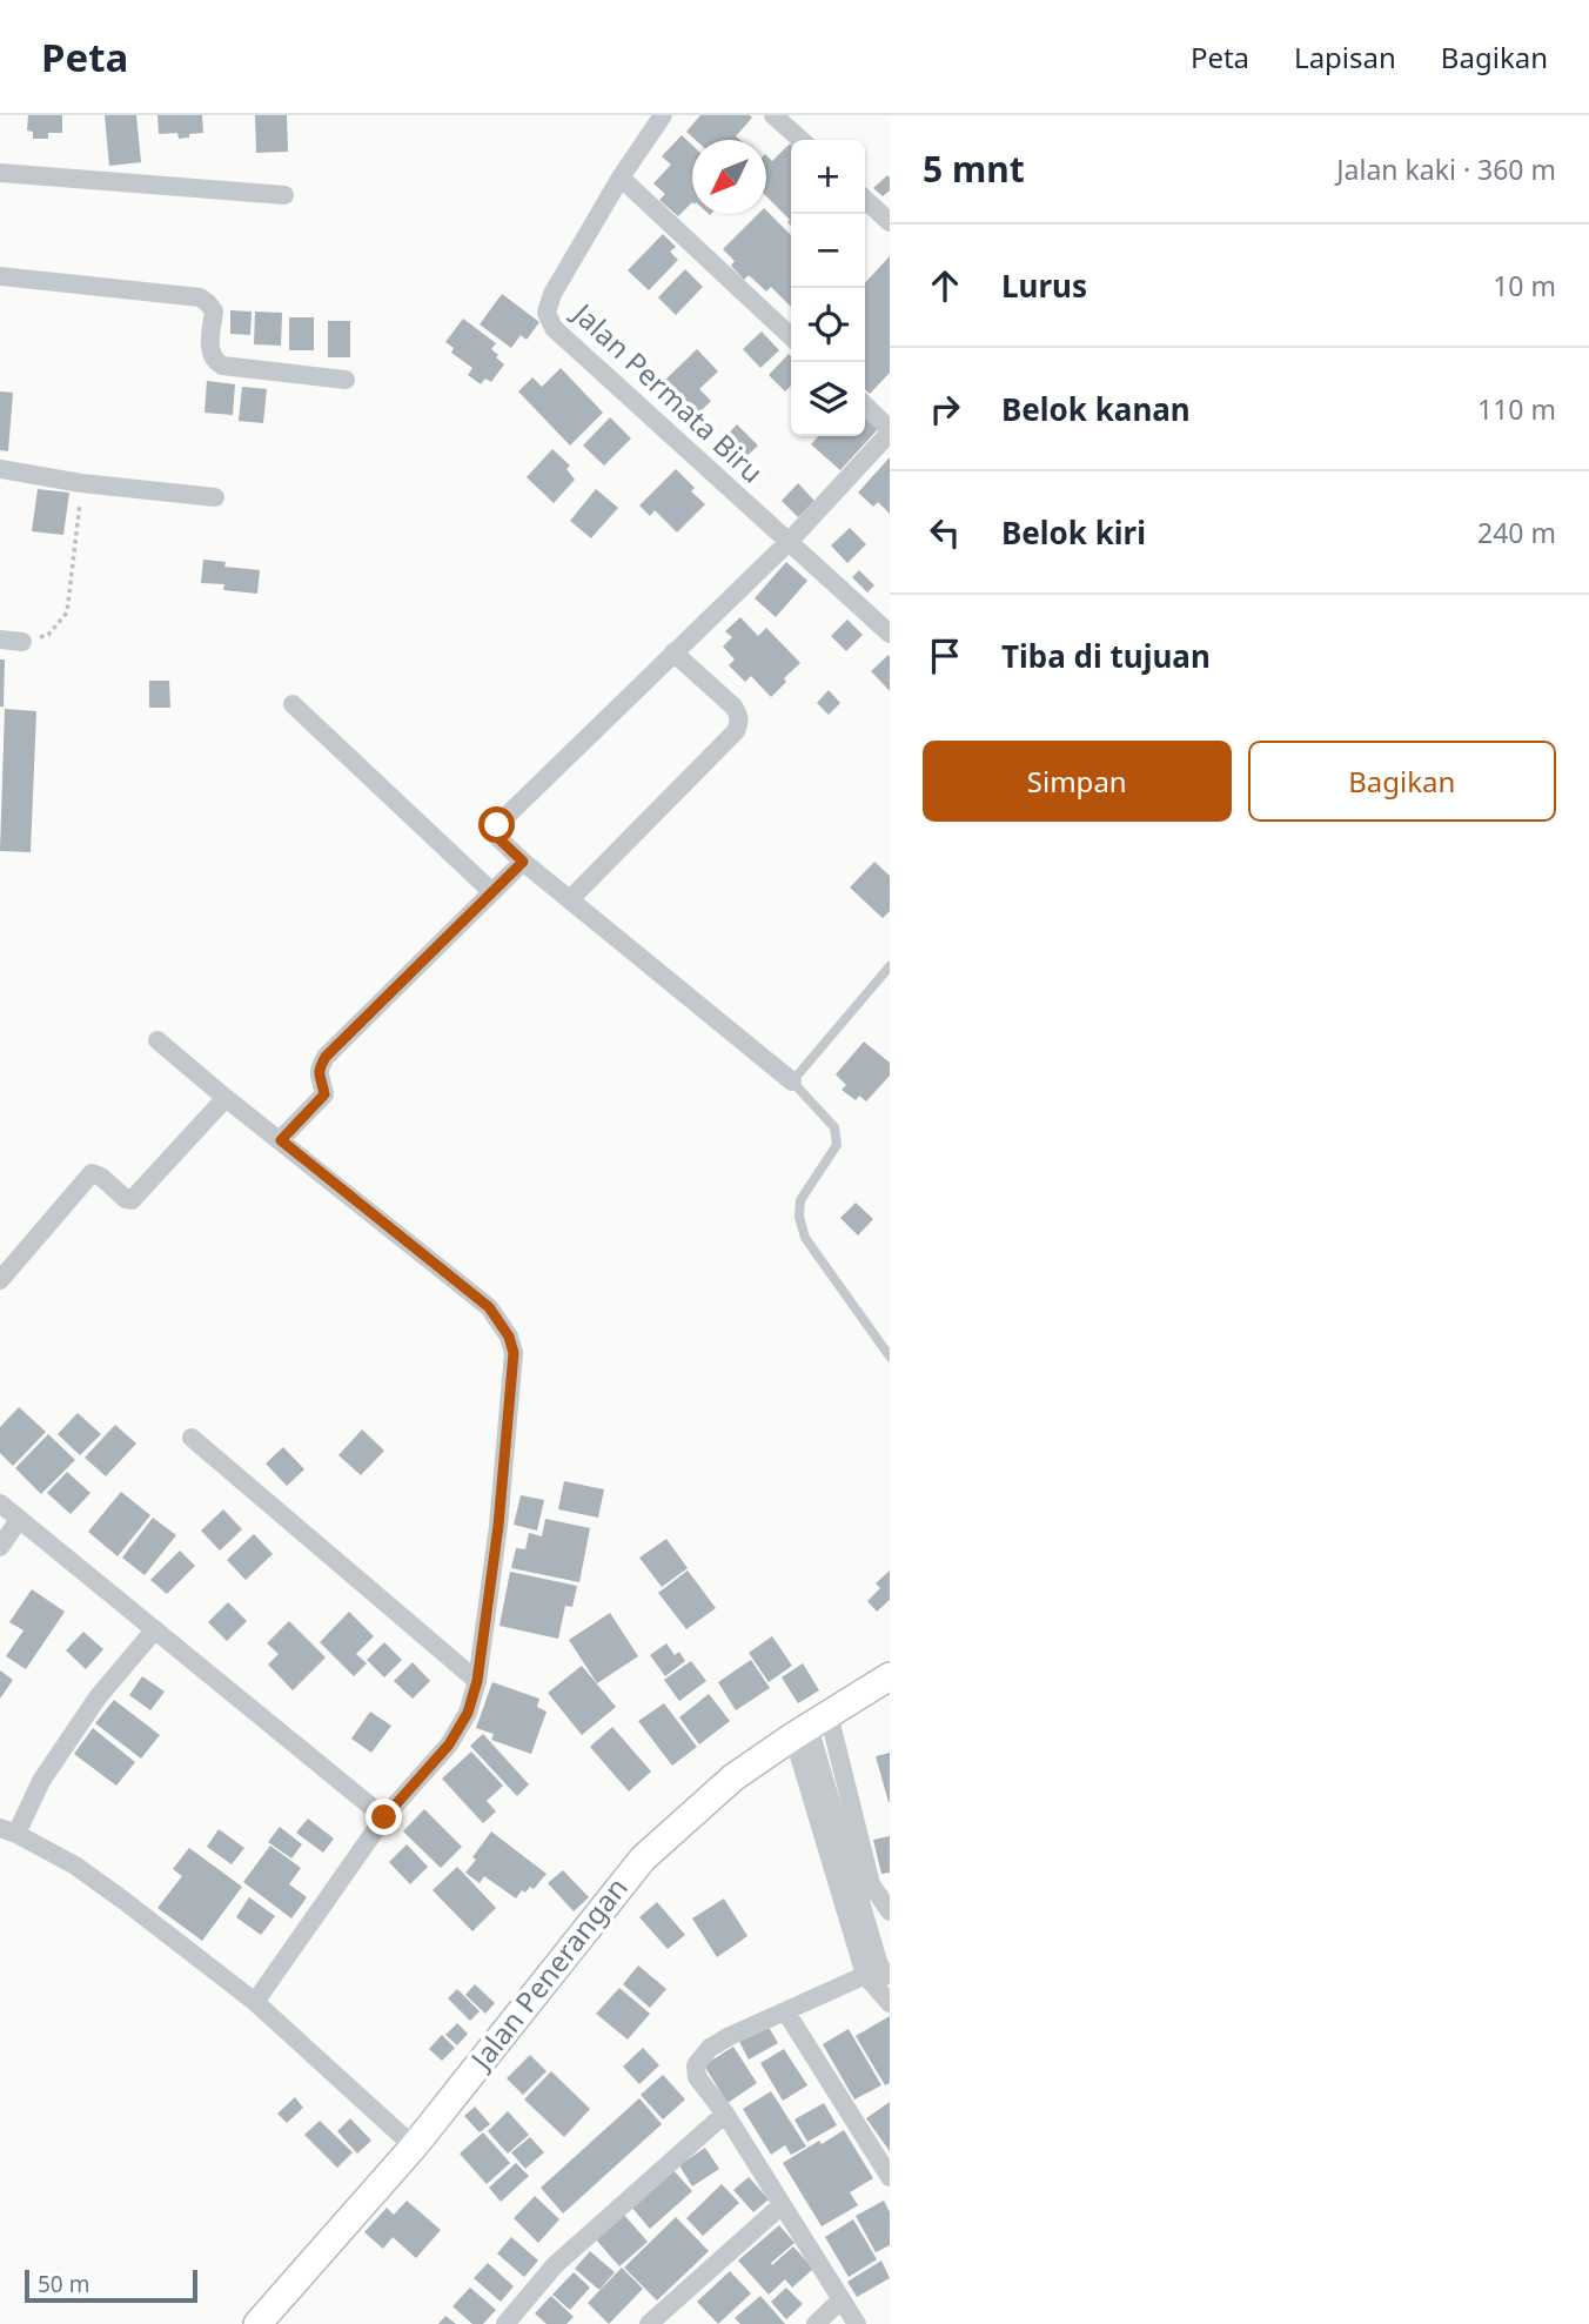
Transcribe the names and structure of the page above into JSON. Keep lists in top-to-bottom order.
{
  "streets": {
    "street": ["Jalan Permata Biru", "Jalan Penerangan"]
  },
  "scale_bar": "50 m",
  "north": "bottom left",
  "page": {
    "header": "Peta",
    "nav": ["Peta", "Lapisan", "Bagikan"],
    "heading": ["5 mnt", "Jalan kaki · 360 m"],
    "map_buttons": ["+", "−"],
    "list": [
      ["Lurus", "10 m"],
      ["Belok kanan", "110 m"],
      ["Belok kiri", "240 m"],
      "Tiba di tujuan"
    ],
    "buttons": ["Simpan", "Bagikan"],
    "scale": "50 m"
  }
}
